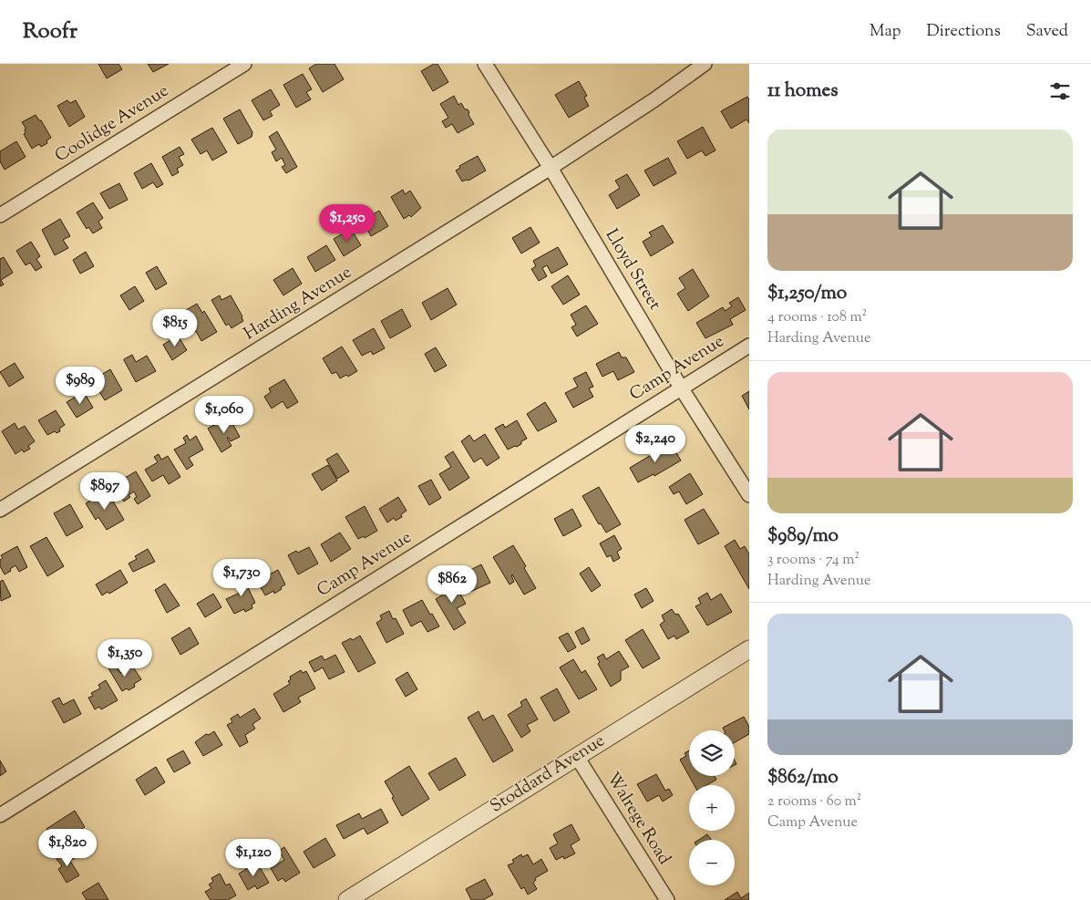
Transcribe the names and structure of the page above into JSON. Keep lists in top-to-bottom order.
{
  "streets": {
    "street": [
      "Coolidge Avenue",
      "Lloyd Street",
      "Harding Avenue",
      "Camp Avenue",
      "Stoddard Avenue",
      "Walrege Road"
    ]
  },
  "crossings": [
    ["Lloyd Street", "Harding Avenue"],
    ["Lloyd Street", "Camp Avenue"],
    ["Stoddard Avenue", "Walrege Road"]
  ],
  "page": {
    "header": "Roofr",
    "nav": ["Map", "Directions", "Saved"],
    "heading": "11 homes",
    "list": [
      {
        "name": "$1,250/mo",
        "note": "4 rooms · 108 m² · Harding Avenue"
      },
      {
        "name": "$989/mo",
        "note": "3 rooms · 74 m² · Harding Avenue"
      },
      {
        "name": "$862/mo",
        "note": "2 rooms · 60 m² · Camp Avenue"
      }
    ],
    "price": [
      "$1,250",
      "$815",
      "$989",
      "$1,060",
      "$2,240",
      "$897",
      "$1,730",
      "$862",
      "$1,350",
      "$1,820",
      "$1,120"
    ],
    "map_buttons": ["+", "−"]
  }
}
